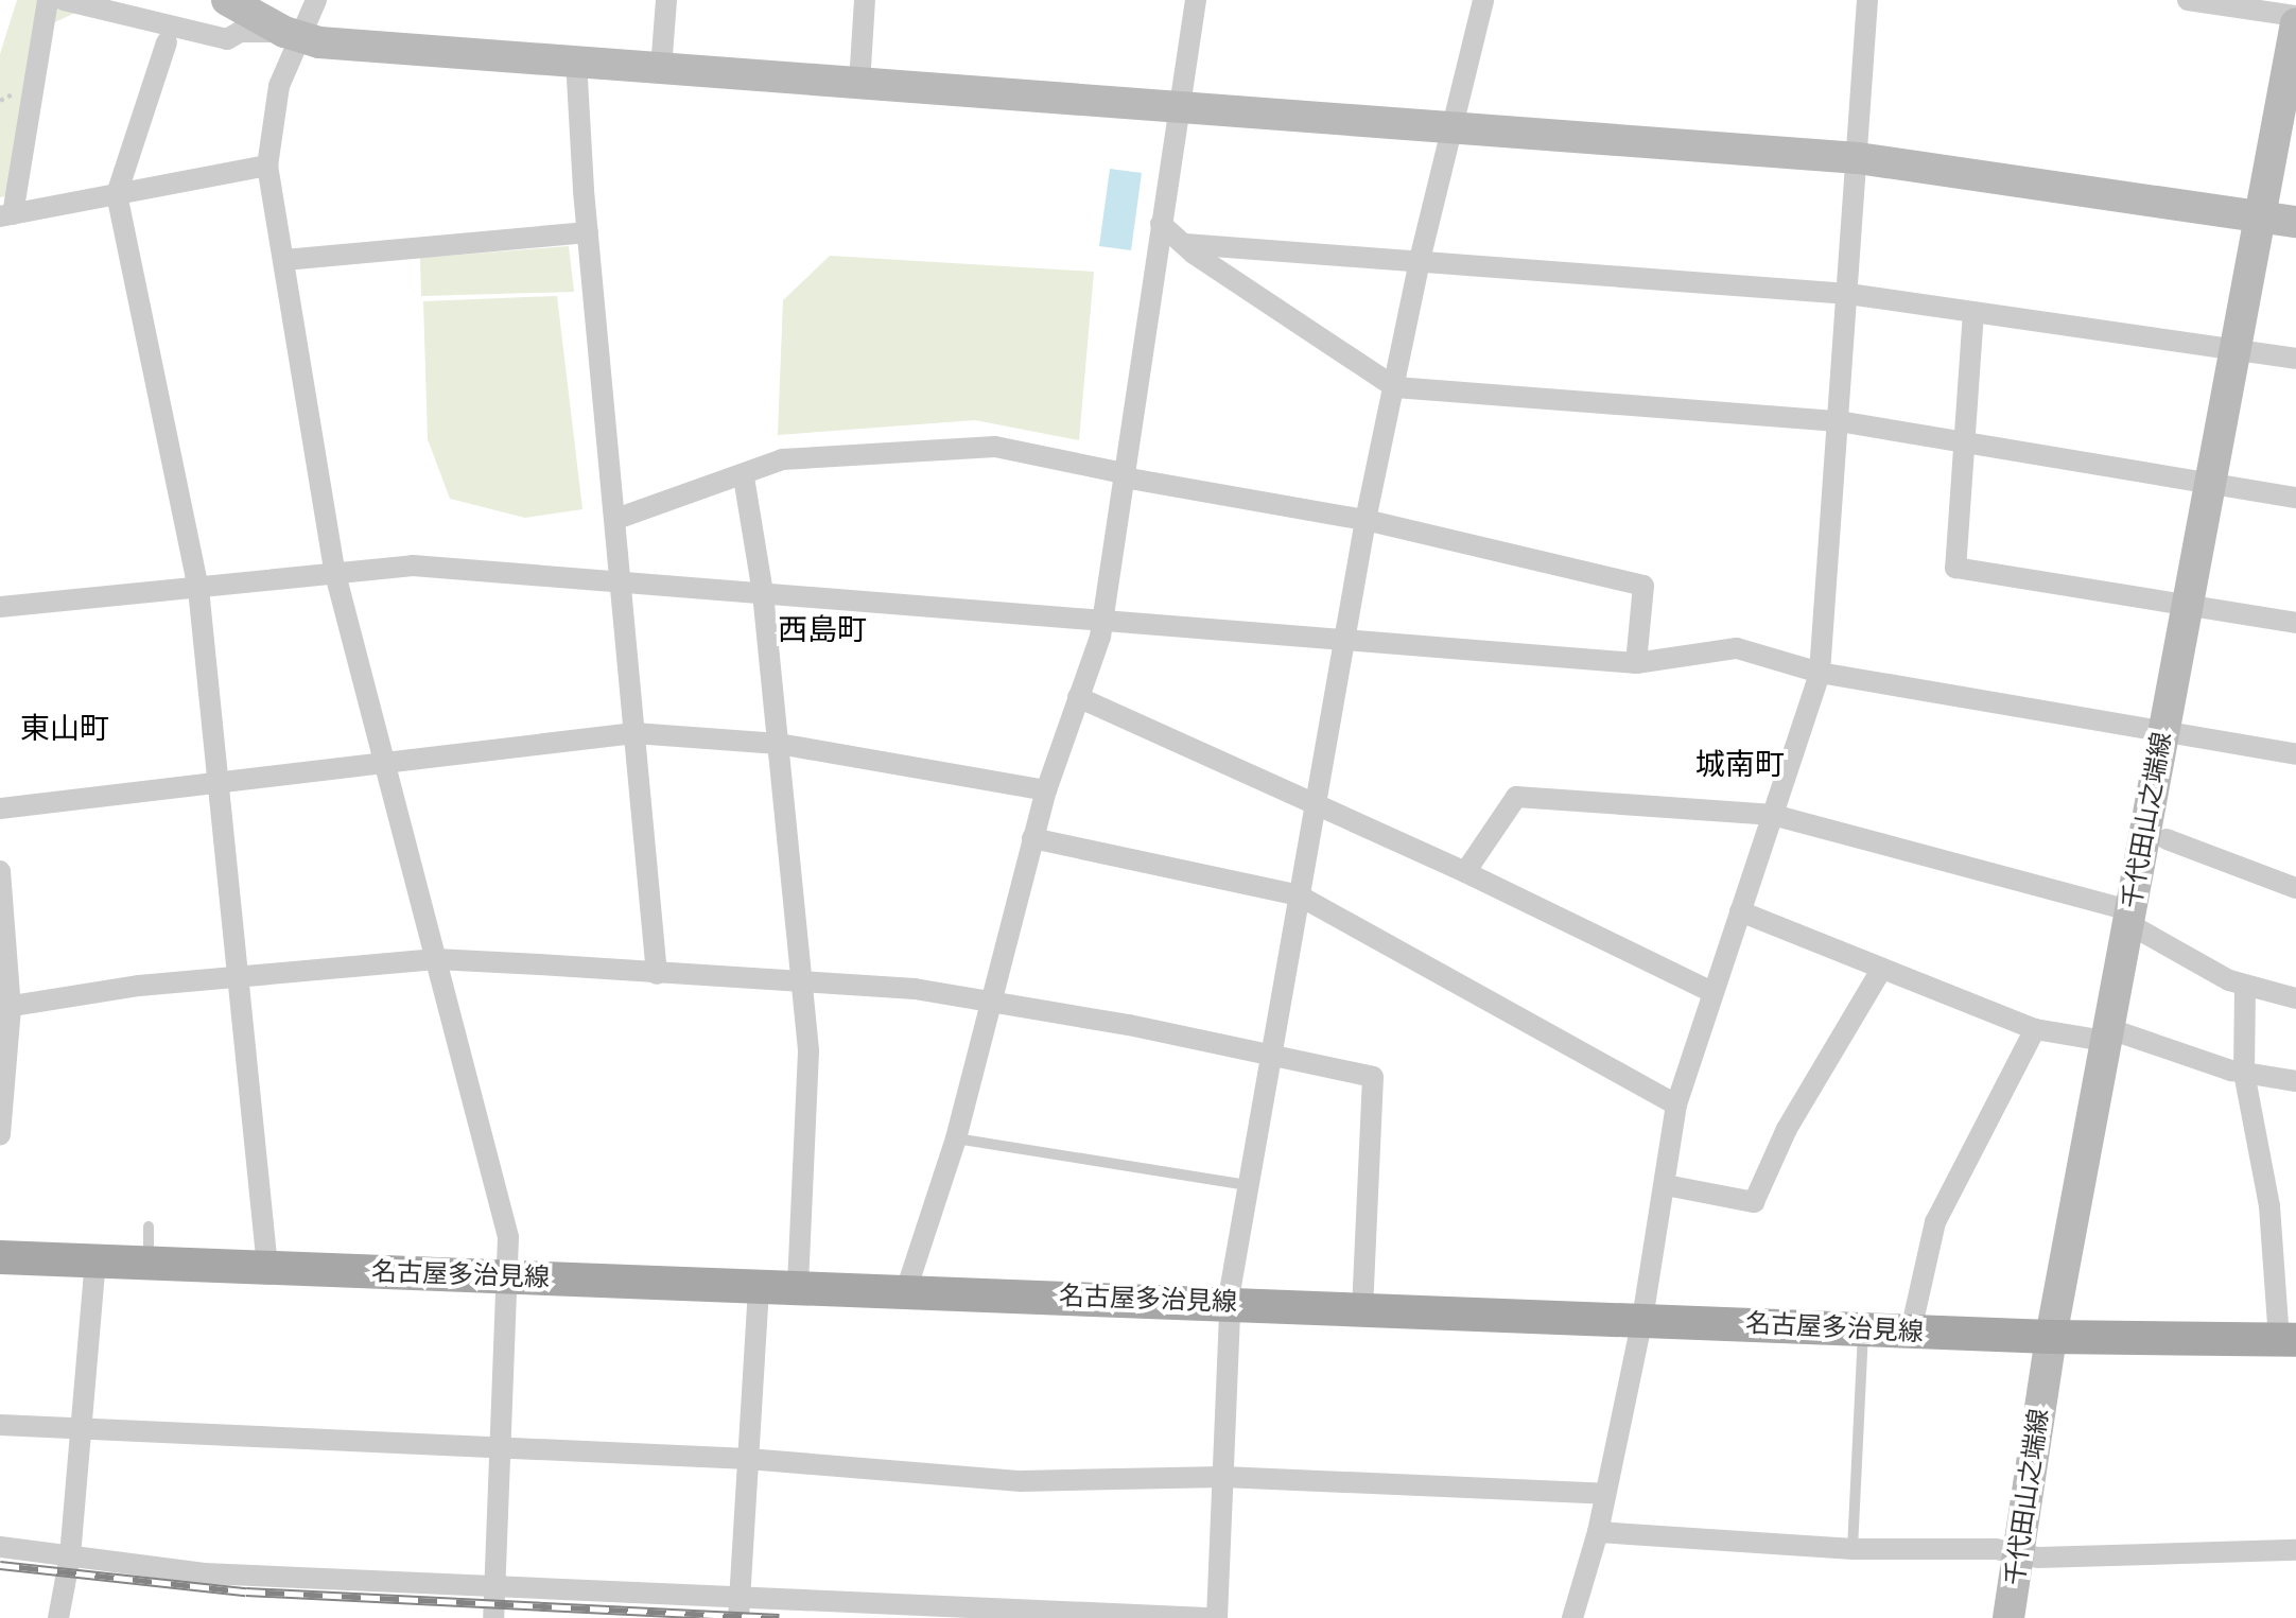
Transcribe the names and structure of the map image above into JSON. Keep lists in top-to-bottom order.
{
  "streets": {
    "main road": ["名古屋多治見線"],
    "street": ["千代田山之端線"]
  },
  "crossings": [
    ["千代田山之端線", "名古屋多治見線"]
  ],
  "districts": ["西島町", "東山町", "城南町"]
}
